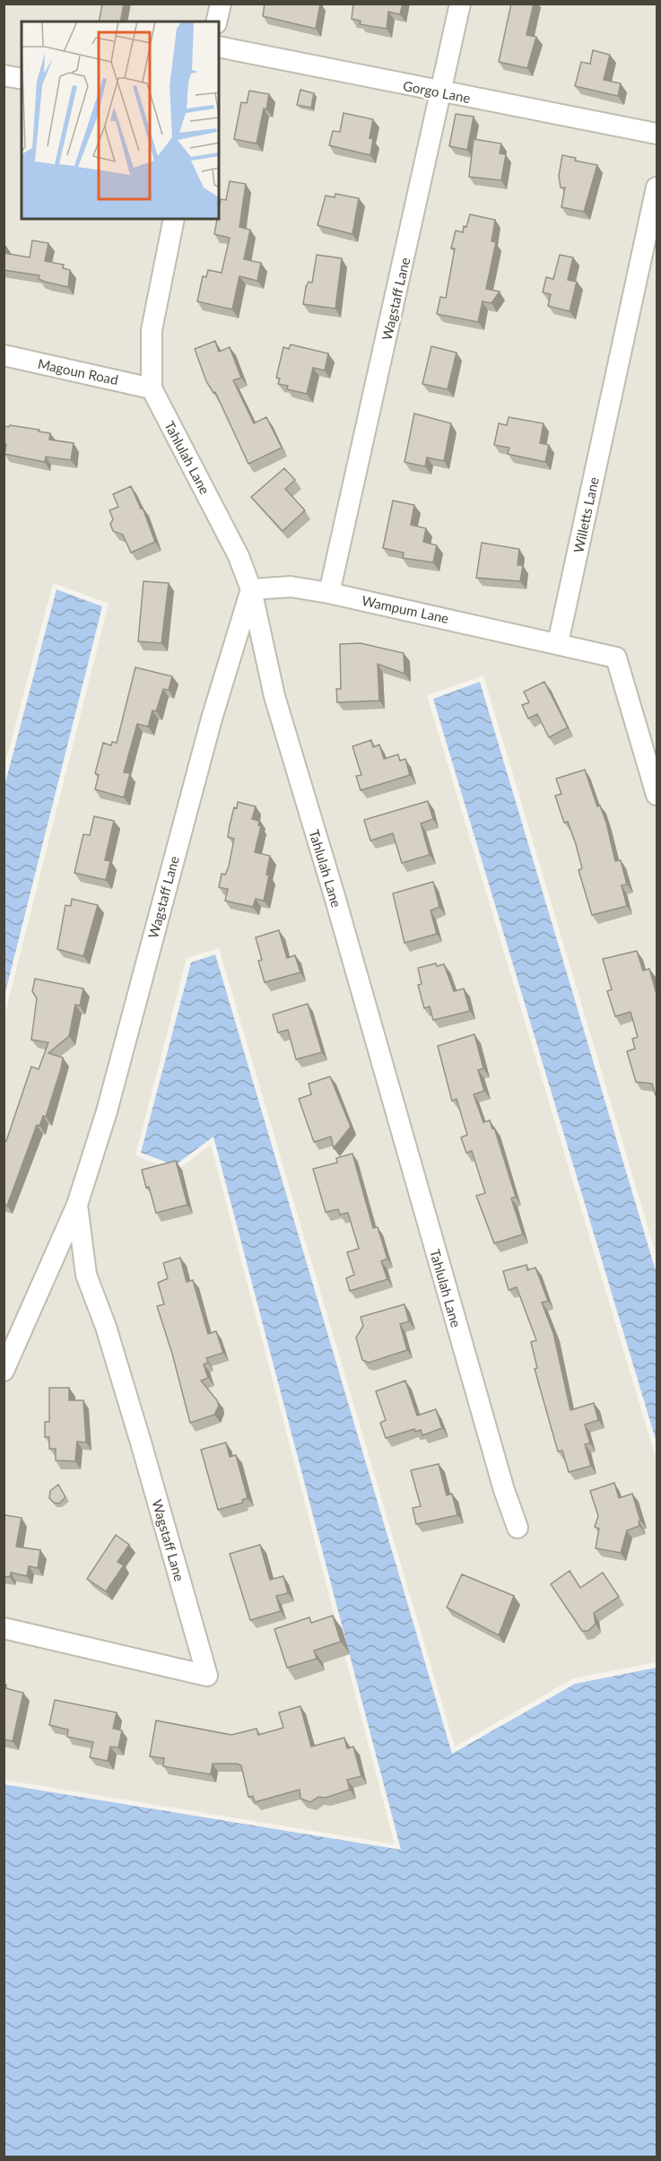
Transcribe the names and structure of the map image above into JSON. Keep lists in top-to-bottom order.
{
  "streets": {
    "street": [
      "Gorgo Lane",
      "Wagstaff Lane",
      "Magoun Road",
      "Tahlulah Lane",
      "Willetts Lane",
      "Wampum Lane"
    ]
  },
  "crossings": [
    ["Gorgo Lane", "Wagstaff Lane"],
    ["Wagstaff Lane", "Tahlulah Lane"],
    ["Wagstaff Lane", "Wampum Lane"],
    ["Magoun Road", "Tahlulah Lane"],
    ["Tahlulah Lane", "Wampum Lane"],
    ["Willetts Lane", "Wampum Lane"]
  ]
}
